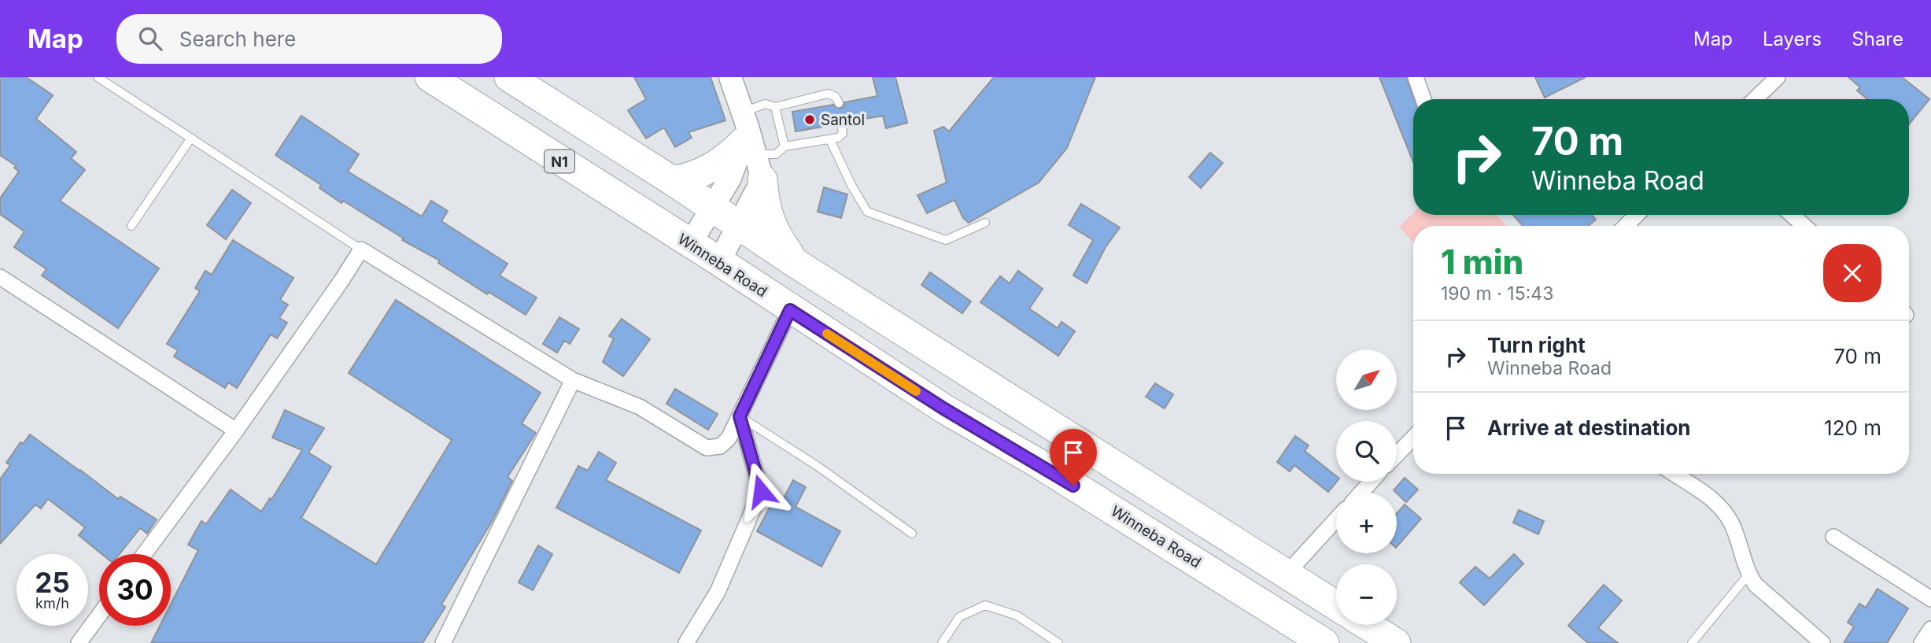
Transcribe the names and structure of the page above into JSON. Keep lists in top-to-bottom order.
{
  "streets": {
    "highway": ["N1", "Winneba Road"]
  },
  "places": ["Santol"],
  "north": "top right",
  "page": {
    "header": "Map",
    "search": "Search here",
    "nav": ["Map", "Layers", "Share"],
    "turn": ["70 m", "Winneba Road"],
    "heading": ["1 min", "190 m · 15:43"],
    "list": [
      {
        "name": "Turn right",
        "note": "Winneba Road",
        "value": "70 m"
      },
      {
        "name": "Arrive at destination",
        "value": "120 m"
      }
    ],
    "map_buttons": ["+", "−"],
    "speed": "25 km/h",
    "limit": "30"
  }
}
